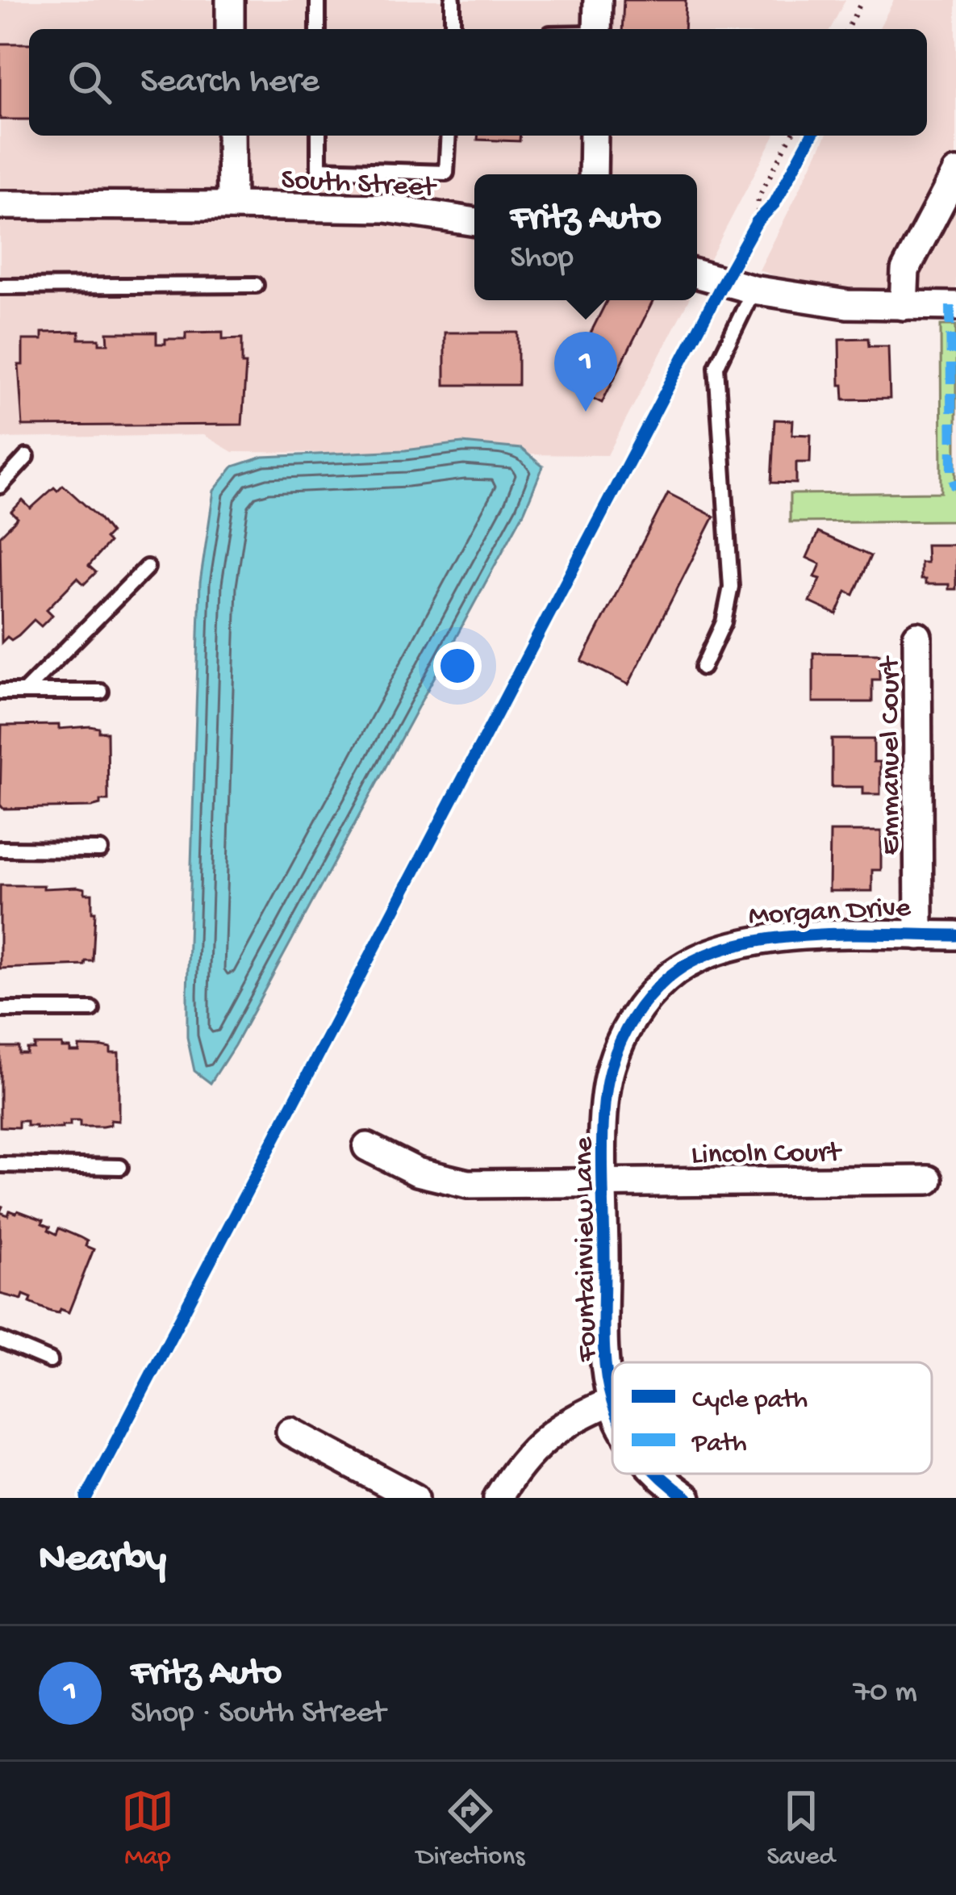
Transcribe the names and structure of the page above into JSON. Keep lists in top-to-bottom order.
{
  "streets": {
    "street": [
      "South Street",
      "Emmanuel Court",
      "Morgan Drive",
      "Lincoln Court",
      "Fountainview Lane"
    ]
  },
  "crossings": [
    ["Emmanuel Court", "Morgan Drive"],
    ["Morgan Drive", "Fountainview Lane"],
    ["Lincoln Court", "Fountainview Lane"]
  ],
  "legend": ["Cycle path", "Path"],
  "page": {
    "search": "Search here",
    "popup": ["Fritz Auto", "Shop"],
    "pins": "1",
    "heading": "Nearby",
    "list": [
      {
        "mark": "1",
        "name": "Fritz Auto",
        "note": "Shop · South Street",
        "value": "70 m"
      }
    ],
    "nav": ["Map", "Directions", "Saved"]
  }
}
